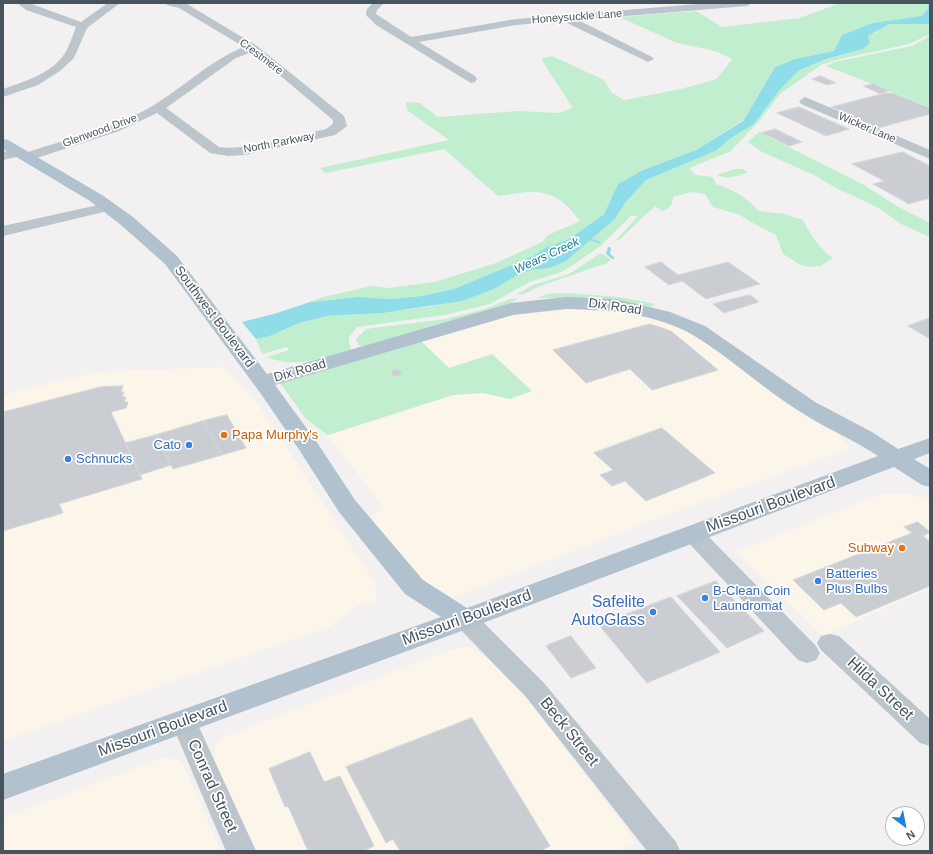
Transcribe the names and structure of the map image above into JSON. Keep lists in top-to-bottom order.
{
  "streets": {
    "main road": ["Dix Road", "Southwest Boulevard", "Missouri Boulevard"],
    "street": [
      "Honeysuckle Lane",
      "Crestmere",
      "Wicker Lane",
      "Glenwood Drive",
      "North Parkway",
      "Hilda Street",
      "Beck Street",
      "Conrad Street"
    ]
  },
  "crossings": [
    ["Crestmere", "Glenwood Drive"],
    ["Crestmere", "North Parkway"],
    ["Glenwood Drive", "North Parkway"],
    ["Glenwood Drive", "Southwest Boulevard"],
    ["Dix Road", "Southwest Boulevard"],
    ["Dix Road", "Missouri Boulevard"],
    ["Southwest Boulevard", "Missouri Boulevard"],
    ["Southwest Boulevard", "Beck Street"],
    ["Missouri Boulevard", "Beck Street"],
    ["Missouri Boulevard", "Conrad Street"]
  ],
  "water": ["Wears Creek"],
  "places": [
    "Papa Murphy's",
    "Cato",
    "Schnucks",
    "Subway",
    "Batteries Plus Bulbs",
    "B-Clean Coin Laundromat",
    "Safelite AutoGlass"
  ],
  "north": "bottom right"
}
